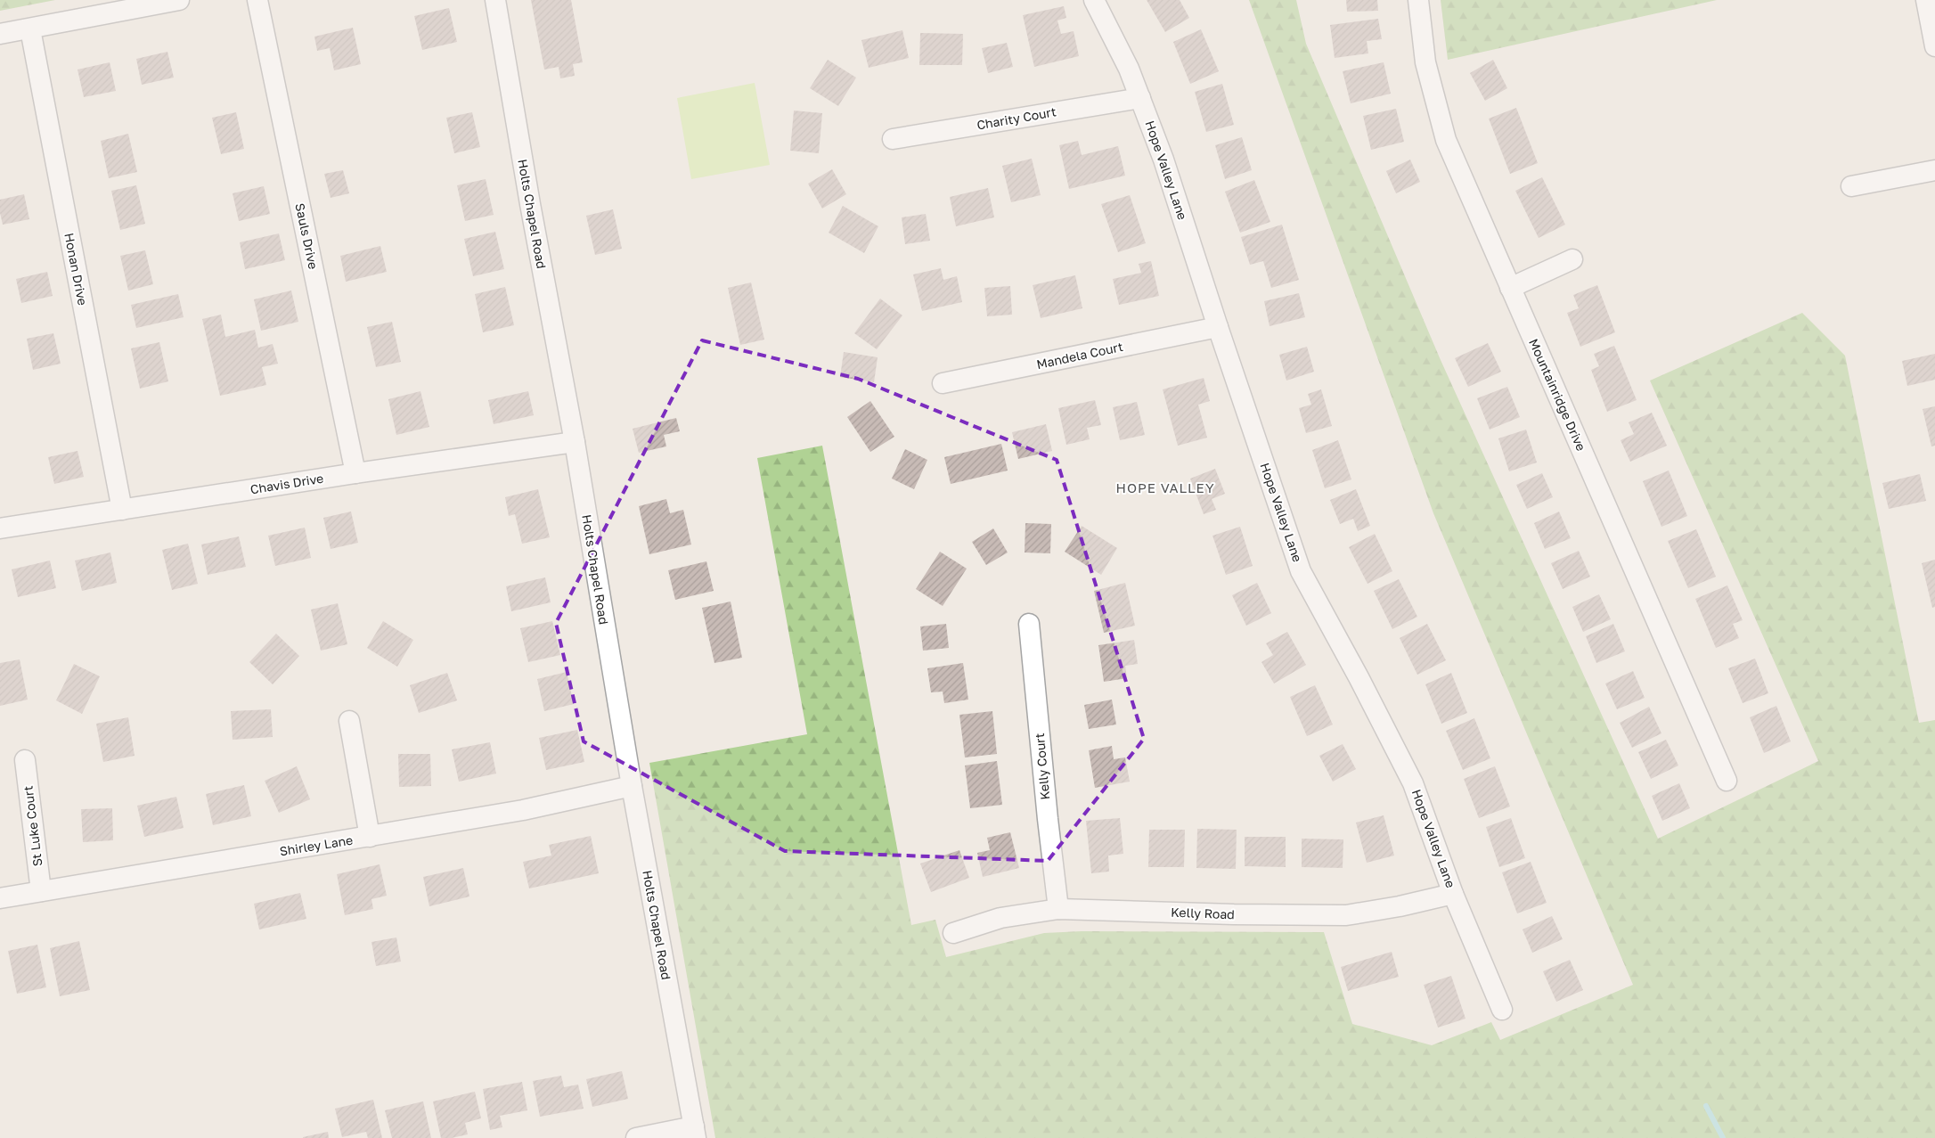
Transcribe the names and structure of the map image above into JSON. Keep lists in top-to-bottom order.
{
  "streets": {
    "street": [
      "Charity Court",
      "Hope Valley Lane",
      "Holts Chapel Road",
      "Sauls Drive",
      "Honan Drive",
      "Mandela Court",
      "Mountainridge Drive",
      "Chavis Drive",
      "Kelly Court",
      "St Luke Court",
      "Shirley Lane",
      "Kelly Road"
    ]
  },
  "crossings": [
    ["Charity Court", "Hope Valley Lane"],
    ["Hope Valley Lane", "Mandela Court"],
    ["Hope Valley Lane", "Kelly Road"],
    ["Holts Chapel Road", "Chavis Drive"],
    ["Holts Chapel Road", "Shirley Lane"],
    ["Sauls Drive", "Chavis Drive"],
    ["Honan Drive", "Chavis Drive"],
    ["Kelly Court", "Kelly Road"],
    ["St Luke Court", "Shirley Lane"]
  ],
  "districts": ["HOPE VALLEY"]
}
